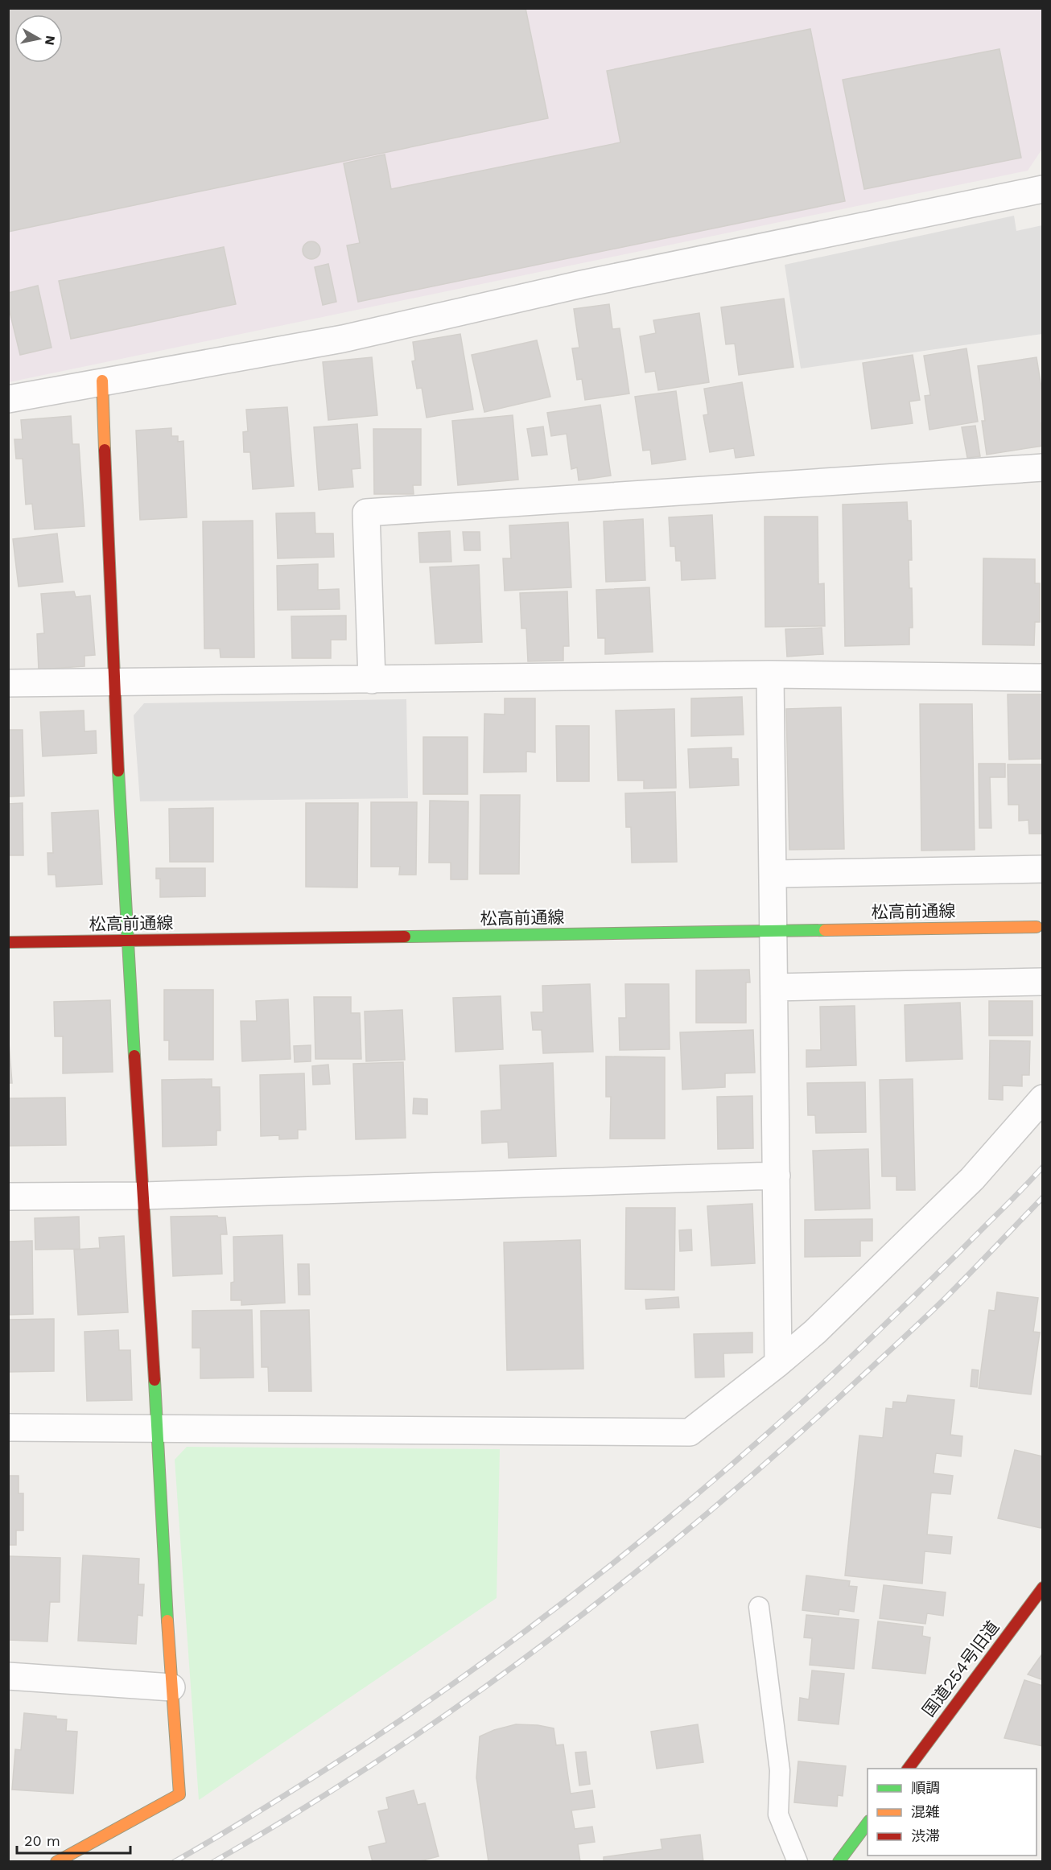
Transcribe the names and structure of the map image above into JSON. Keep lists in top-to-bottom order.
{
  "streets": {
    "street": ["松高前通線", "国道254号旧道"]
  },
  "legend": ["順調", "混雑", "渋滞"],
  "scale_bar": "20 m",
  "north": "right"
}
